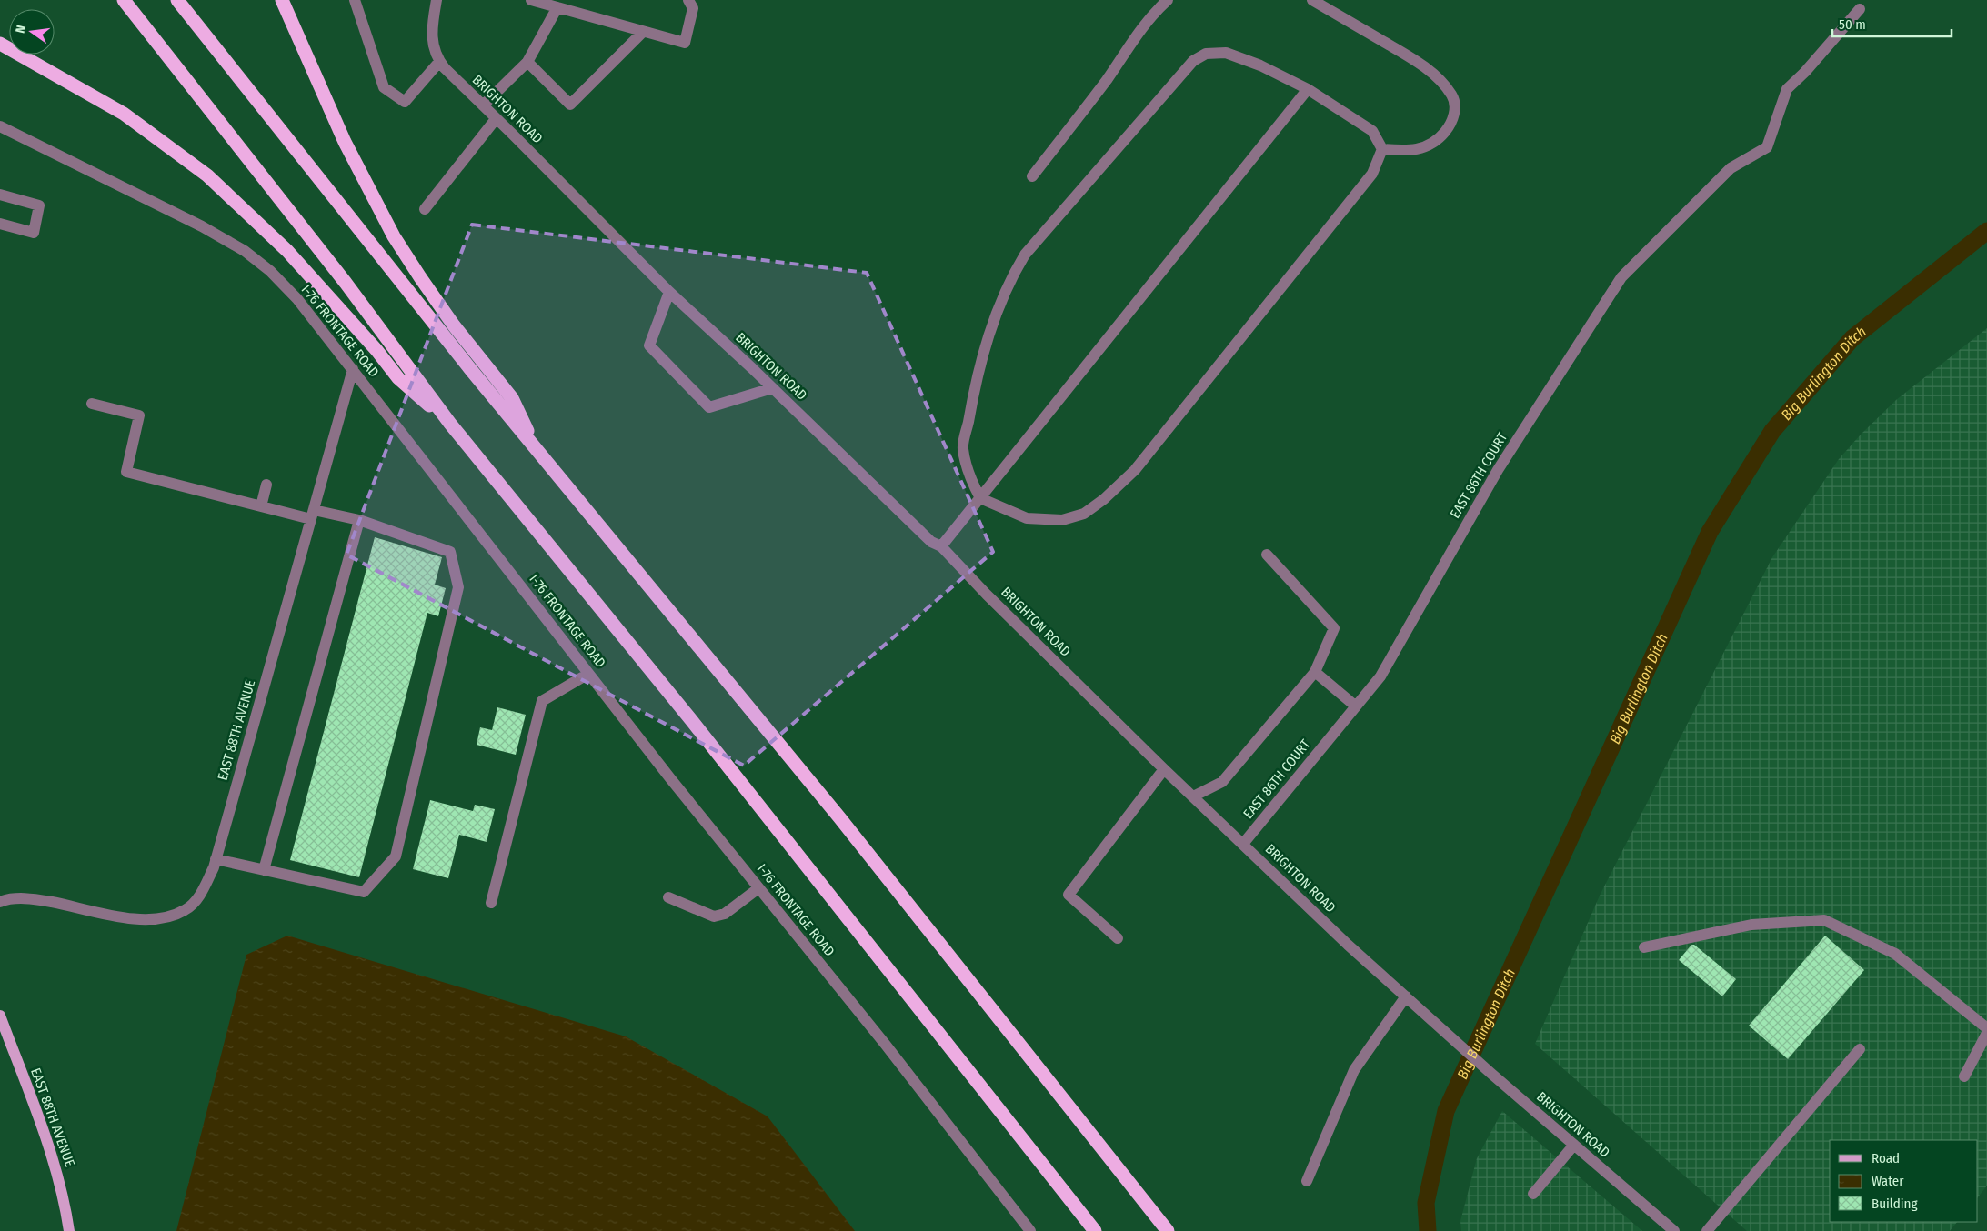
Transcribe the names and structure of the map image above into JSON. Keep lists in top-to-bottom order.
{
  "streets": {
    "main road": ["EAST 88TH AVENUE"],
    "street": ["BRIGHTON ROAD", "I-76 FRONTAGE ROAD", "EAST 86TH COURT"]
  },
  "crossings": [
    ["BRIGHTON ROAD", "EAST 86TH COURT"],
    ["I-76 FRONTAGE ROAD", "EAST 88TH AVENUE"]
  ],
  "water": ["Big Burlington Ditch"],
  "legend": ["Road", "Water", "Building"],
  "scale_bar": "50 m",
  "north": "left"
}
